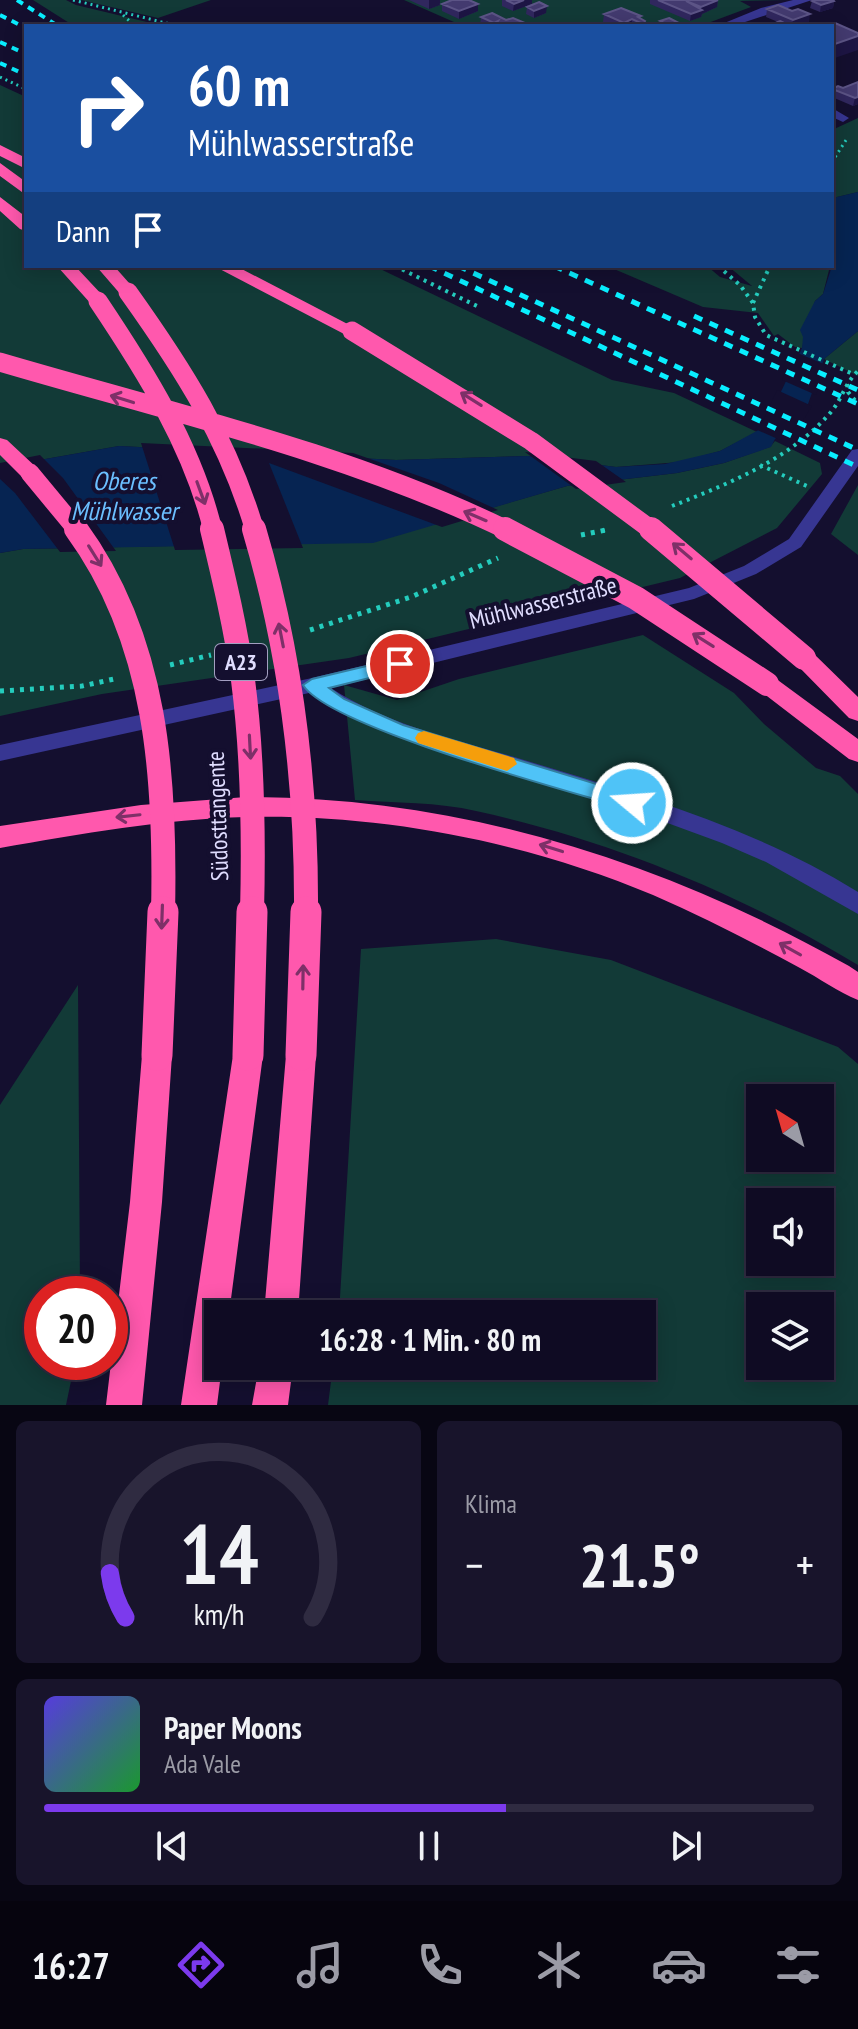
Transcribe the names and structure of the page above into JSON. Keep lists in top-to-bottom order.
{
  "streets": {
    "highway": ["A23", "Südosttangente"],
    "street": ["Mühlwasserstraße"]
  },
  "water": ["Oberes Mühlwasser"],
  "north": "top left",
  "page": {
    "turn": ["60 m", "Mühlwasserstraße"],
    "then": "Dann",
    "limit": "20",
    "trip": "16:28 · 1 Min. · 80 m",
    "tile": "Klima",
    "heat": ["−", "21.5°", "+"],
    "song": ["Paper Moons", "Ada Vale"],
    "tabs": "16:27",
    "gauge": ["14", "km/h"]
  }
}
